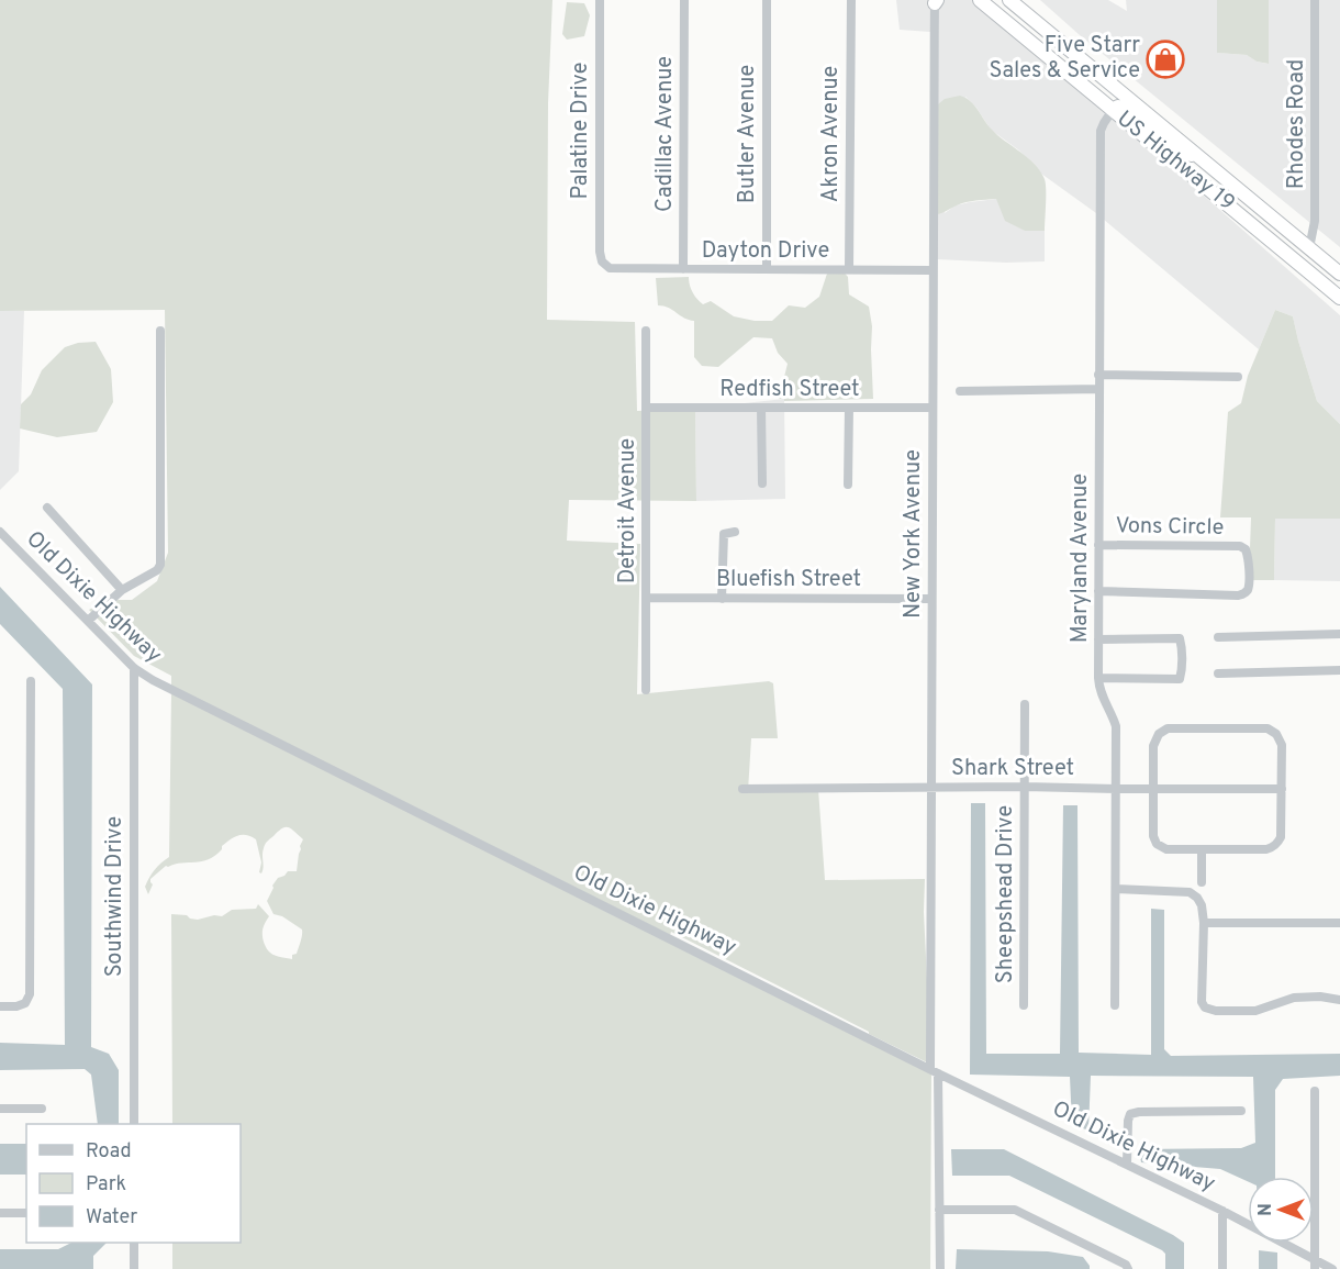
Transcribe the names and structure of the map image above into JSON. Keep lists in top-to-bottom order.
{
  "streets": {
    "highway": ["US Highway 19"],
    "street": [
      "Rhodes Road",
      "Palatine Drive",
      "Cadillac Avenue",
      "Butler Avenue",
      "Akron Avenue",
      "Dayton Drive",
      "Redfish Street",
      "Detroit Avenue",
      "Vons Circle",
      "New York Avenue",
      "Maryland Avenue",
      "Bluefish Street",
      "Old Dixie Highway",
      "Shark Street",
      "Sheepshead Drive",
      "Southwind Drive"
    ]
  },
  "crossings": [
    ["Rhodes Road", "US Highway 19"],
    ["Palatine Drive", "Dayton Drive"],
    ["Cadillac Avenue", "Dayton Drive"],
    ["Butler Avenue", "Dayton Drive"],
    ["Akron Avenue", "Dayton Drive"],
    ["US Highway 19", "Maryland Avenue"],
    ["Dayton Drive", "New York Avenue"],
    ["Redfish Street", "Detroit Avenue"],
    ["Redfish Street", "New York Avenue"],
    ["Detroit Avenue", "Bluefish Street"],
    ["Vons Circle", "Maryland Avenue"],
    ["New York Avenue", "Bluefish Street"],
    ["New York Avenue", "Old Dixie Highway"],
    ["New York Avenue", "Shark Street"],
    ["Maryland Avenue", "Shark Street"],
    ["Old Dixie Highway", "Southwind Drive"],
    ["Shark Street", "Sheepshead Drive"]
  ],
  "places": {
    "shop": ["Five Starr Sales & Service"]
  },
  "legend": ["Road", "Park", "Water"],
  "north": "left"
}
